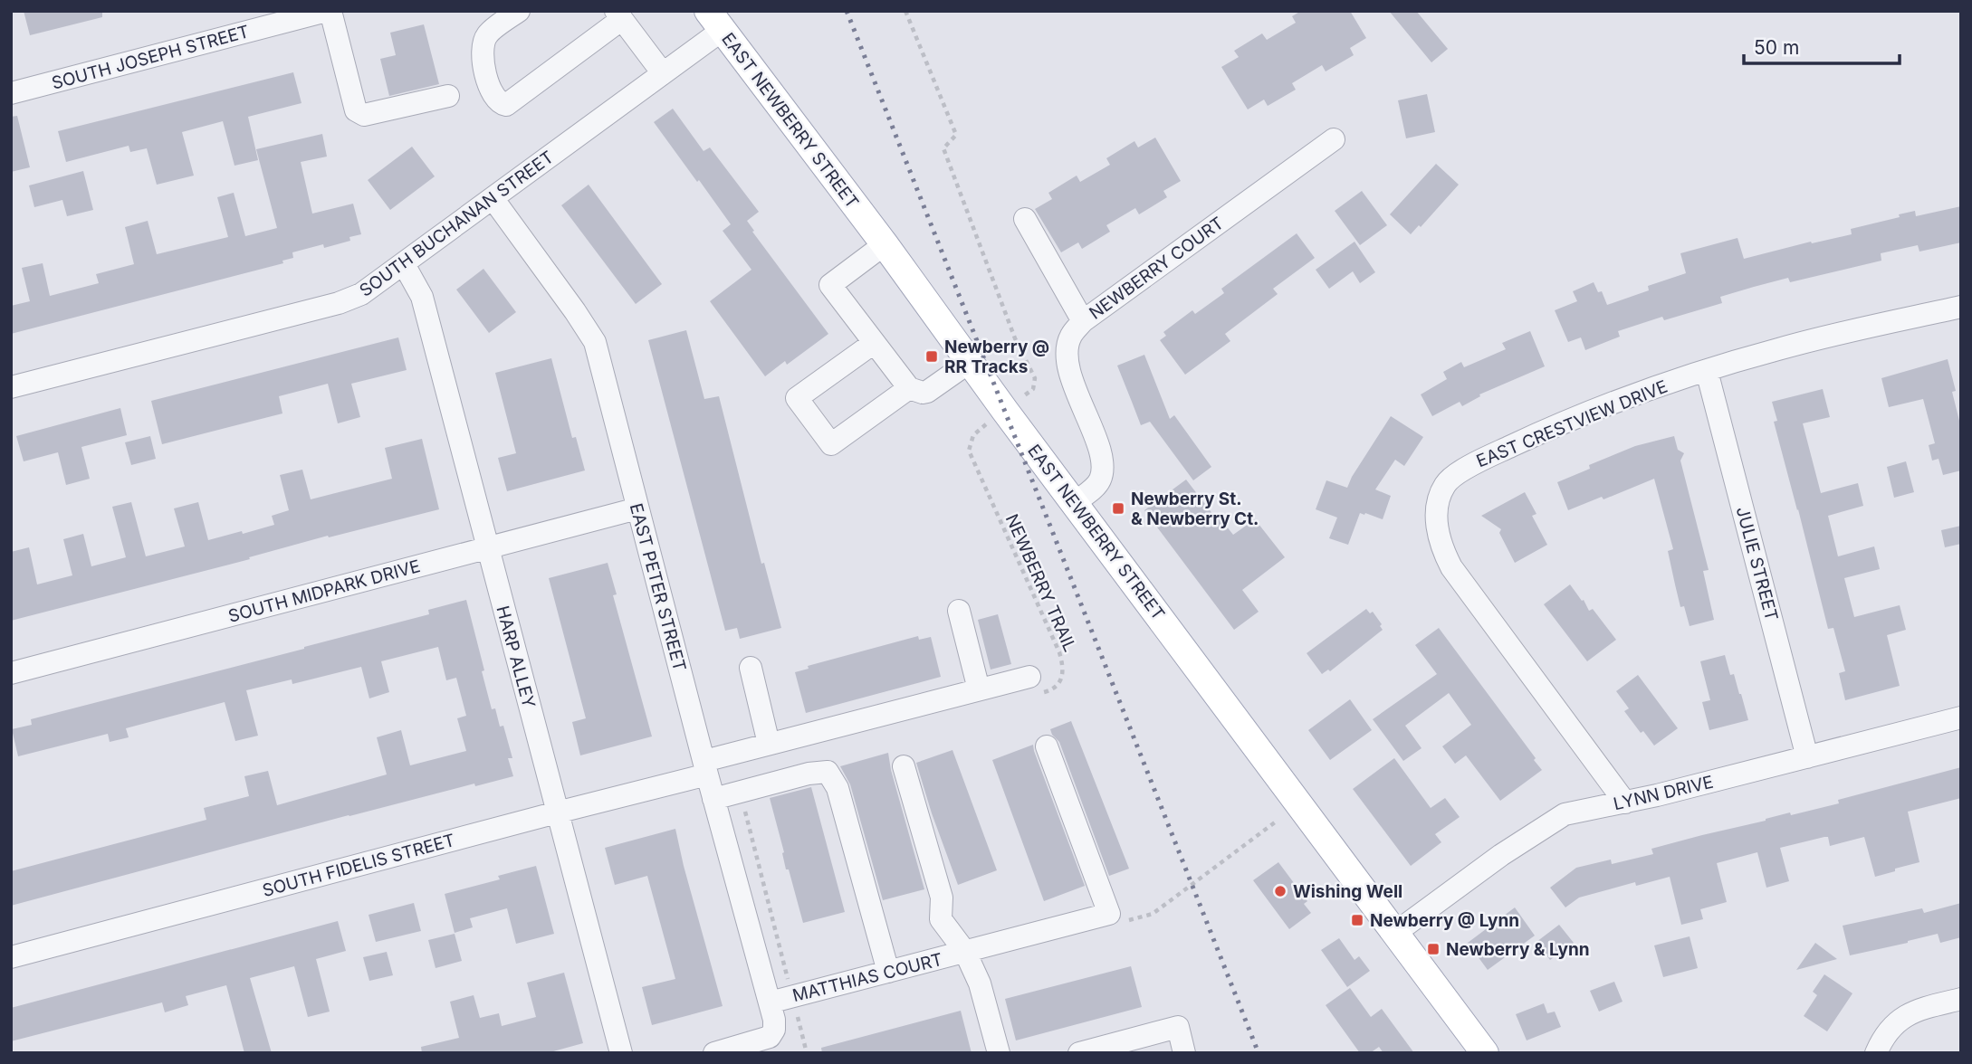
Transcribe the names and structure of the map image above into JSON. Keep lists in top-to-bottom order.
{
  "streets": {
    "main road": ["EAST NEWBERRY STREET"],
    "street": [
      "SOUTH JOSEPH STREET",
      "SOUTH BUCHANAN STREET",
      "NEWBERRY COURT",
      "EAST CRESTVIEW DRIVE",
      "JULIE STREET",
      "EAST PETER STREET",
      "SOUTH MIDPARK DRIVE",
      "HARP ALLEY",
      "LYNN DRIVE",
      "SOUTH FIDELIS STREET",
      "MATTHIAS COURT"
    ],
    "path": ["NEWBERRY TRAIL"]
  },
  "crossings": [
    ["EAST NEWBERRY STREET", "SOUTH BUCHANAN STREET"],
    ["EAST NEWBERRY STREET", "NEWBERRY COURT"],
    ["EAST NEWBERRY STREET", "NEWBERRY TRAIL"],
    ["EAST NEWBERRY STREET", "LYNN DRIVE"],
    ["SOUTH BUCHANAN STREET", "EAST PETER STREET"],
    ["SOUTH BUCHANAN STREET", "HARP ALLEY"],
    ["EAST CRESTVIEW DRIVE", "JULIE STREET"],
    ["EAST CRESTVIEW DRIVE", "LYNN DRIVE"],
    ["JULIE STREET", "LYNN DRIVE"],
    ["NEWBERRY TRAIL", "SOUTH FIDELIS STREET"],
    ["EAST PETER STREET", "SOUTH MIDPARK DRIVE"],
    ["EAST PETER STREET", "SOUTH FIDELIS STREET"],
    ["EAST PETER STREET", "MATTHIAS COURT"],
    ["SOUTH MIDPARK DRIVE", "HARP ALLEY"],
    ["HARP ALLEY", "SOUTH FIDELIS STREET"]
  ],
  "places": {
    "transit": [
      "Newberry @ RR Tracks",
      "Newberry St. & Newberry Ct.",
      "Newberry @ Lynn",
      "Newberry & Lynn"
    ],
    "other": ["Wishing Well"]
  },
  "scale_bar": "50 m"
}
